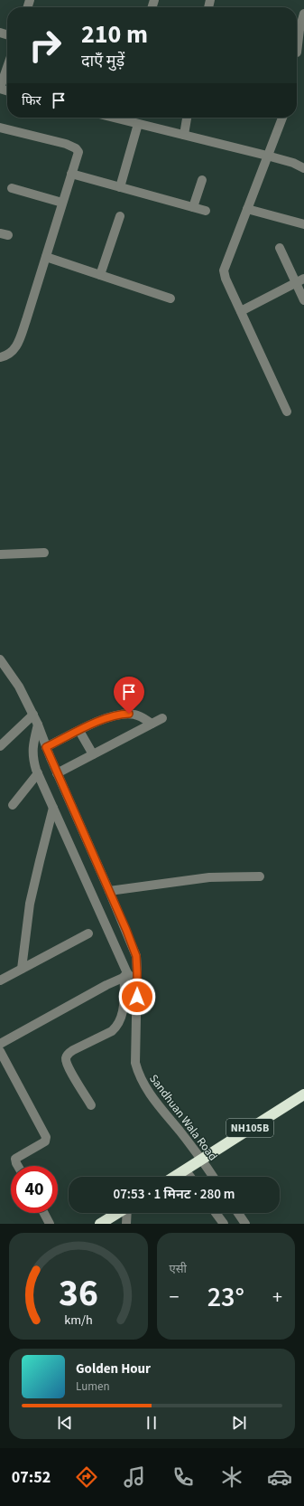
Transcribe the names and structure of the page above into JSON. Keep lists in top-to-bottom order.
{
  "streets": {
    "highway": ["NH105B"],
    "street": ["Sandhuan Wala Road"]
  },
  "crossings": [
    ["Sandhuan Wala Road", "NH105B"]
  ],
  "page": {
    "turn": ["210 m", "दाएँ मुड़ें"],
    "then": "फिर",
    "limit": "40",
    "trip": "07:53 · 1 मिनट · 280 m",
    "tile": "एसी",
    "heat": ["−", "23°", "+"],
    "song": ["Golden Hour", "Lumen"],
    "tabs": "07:52",
    "gauge": ["36", "km/h"]
  }
}
